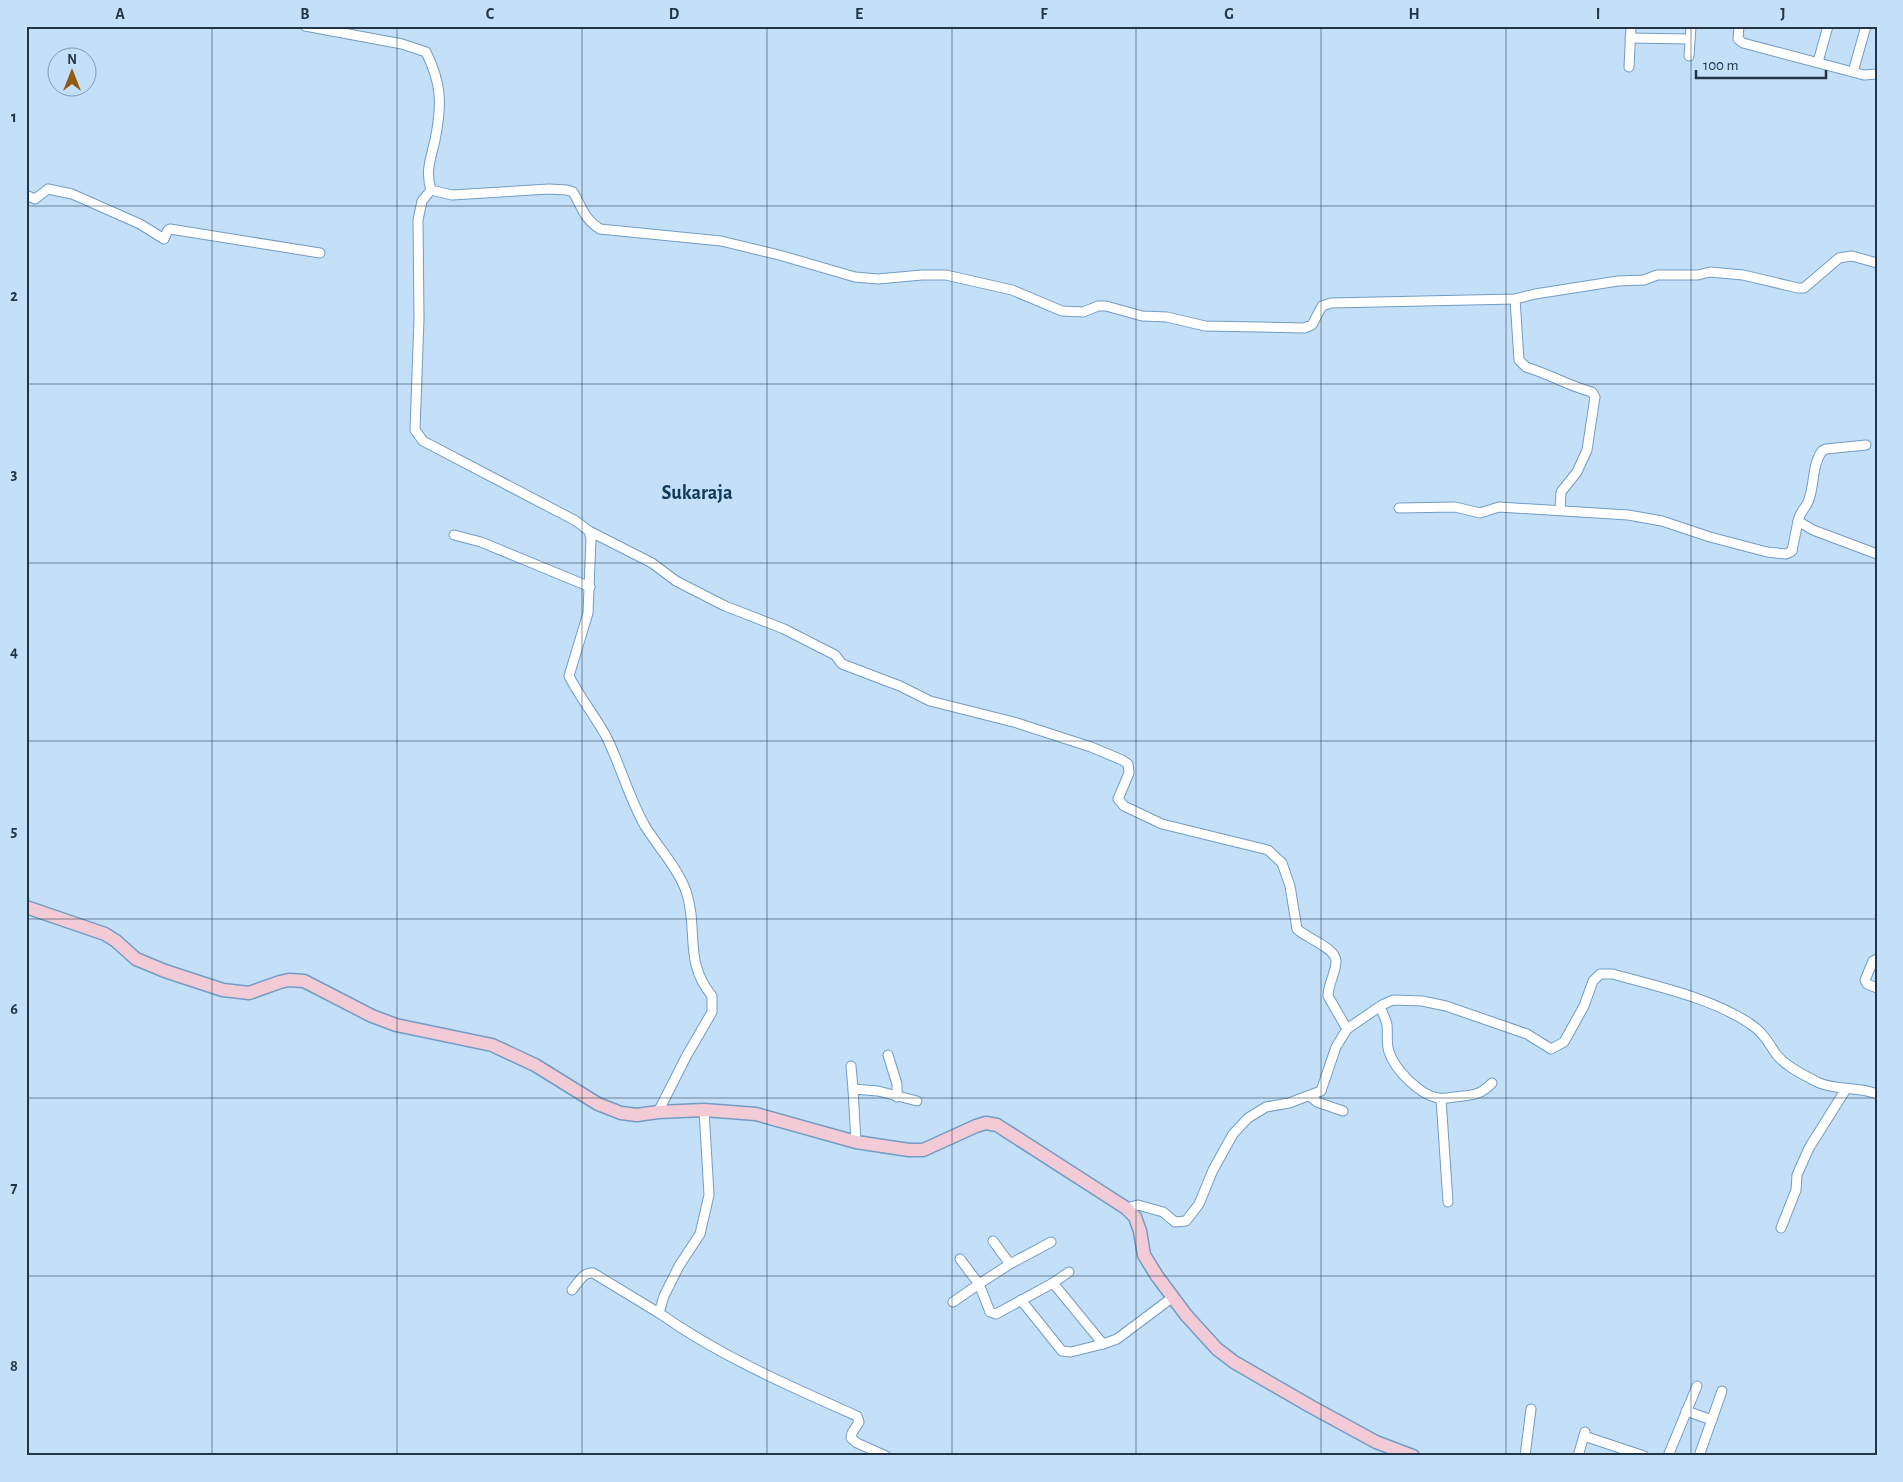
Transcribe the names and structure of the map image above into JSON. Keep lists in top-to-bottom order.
{
  "districts": ["Sukaraja"],
  "scale_bar": "100 m",
  "north": "top",
  "grid": {
    "columns": [
      "A",
      "B",
      "C",
      "D",
      "E",
      "F",
      "G",
      "H",
      "I",
      "J"
    ],
    "rows": [
      "1",
      "2",
      "3",
      "4",
      "5",
      "6",
      "7",
      "8"
    ]
  }
}
